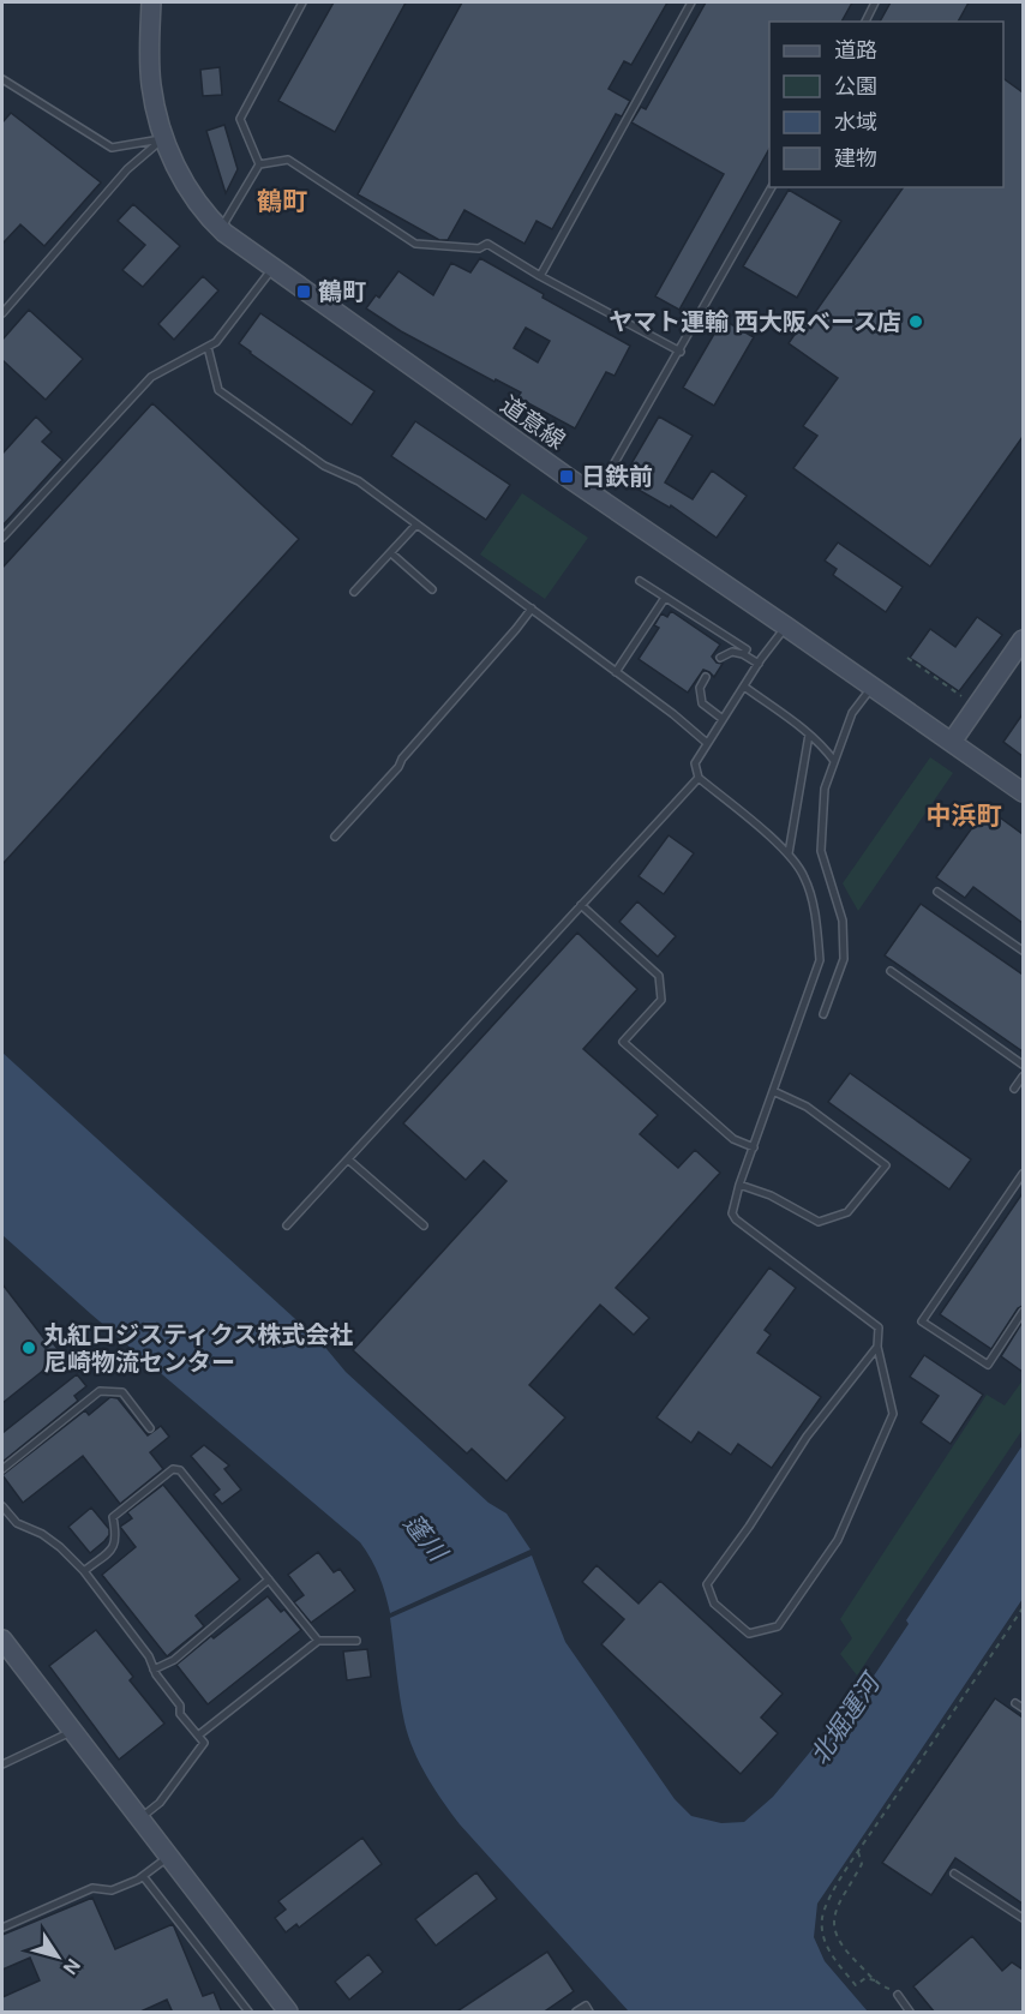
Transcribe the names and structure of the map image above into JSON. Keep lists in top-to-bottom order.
{
  "streets": {
    "street": ["道意線"]
  },
  "districts": ["鶴町", "中浜町"],
  "water": ["蓬川", "北堀運河"],
  "places": {
    "transit": ["鶴町", "日鉄前"],
    "other": ["ヤマト運輸 西大阪ベース店", "丸紅ロジスティクス株式会社 尼崎物流センター"]
  },
  "legend": [
    "道路",
    "公園",
    "水域",
    "建物"
  ],
  "north": "bottom right"
}
